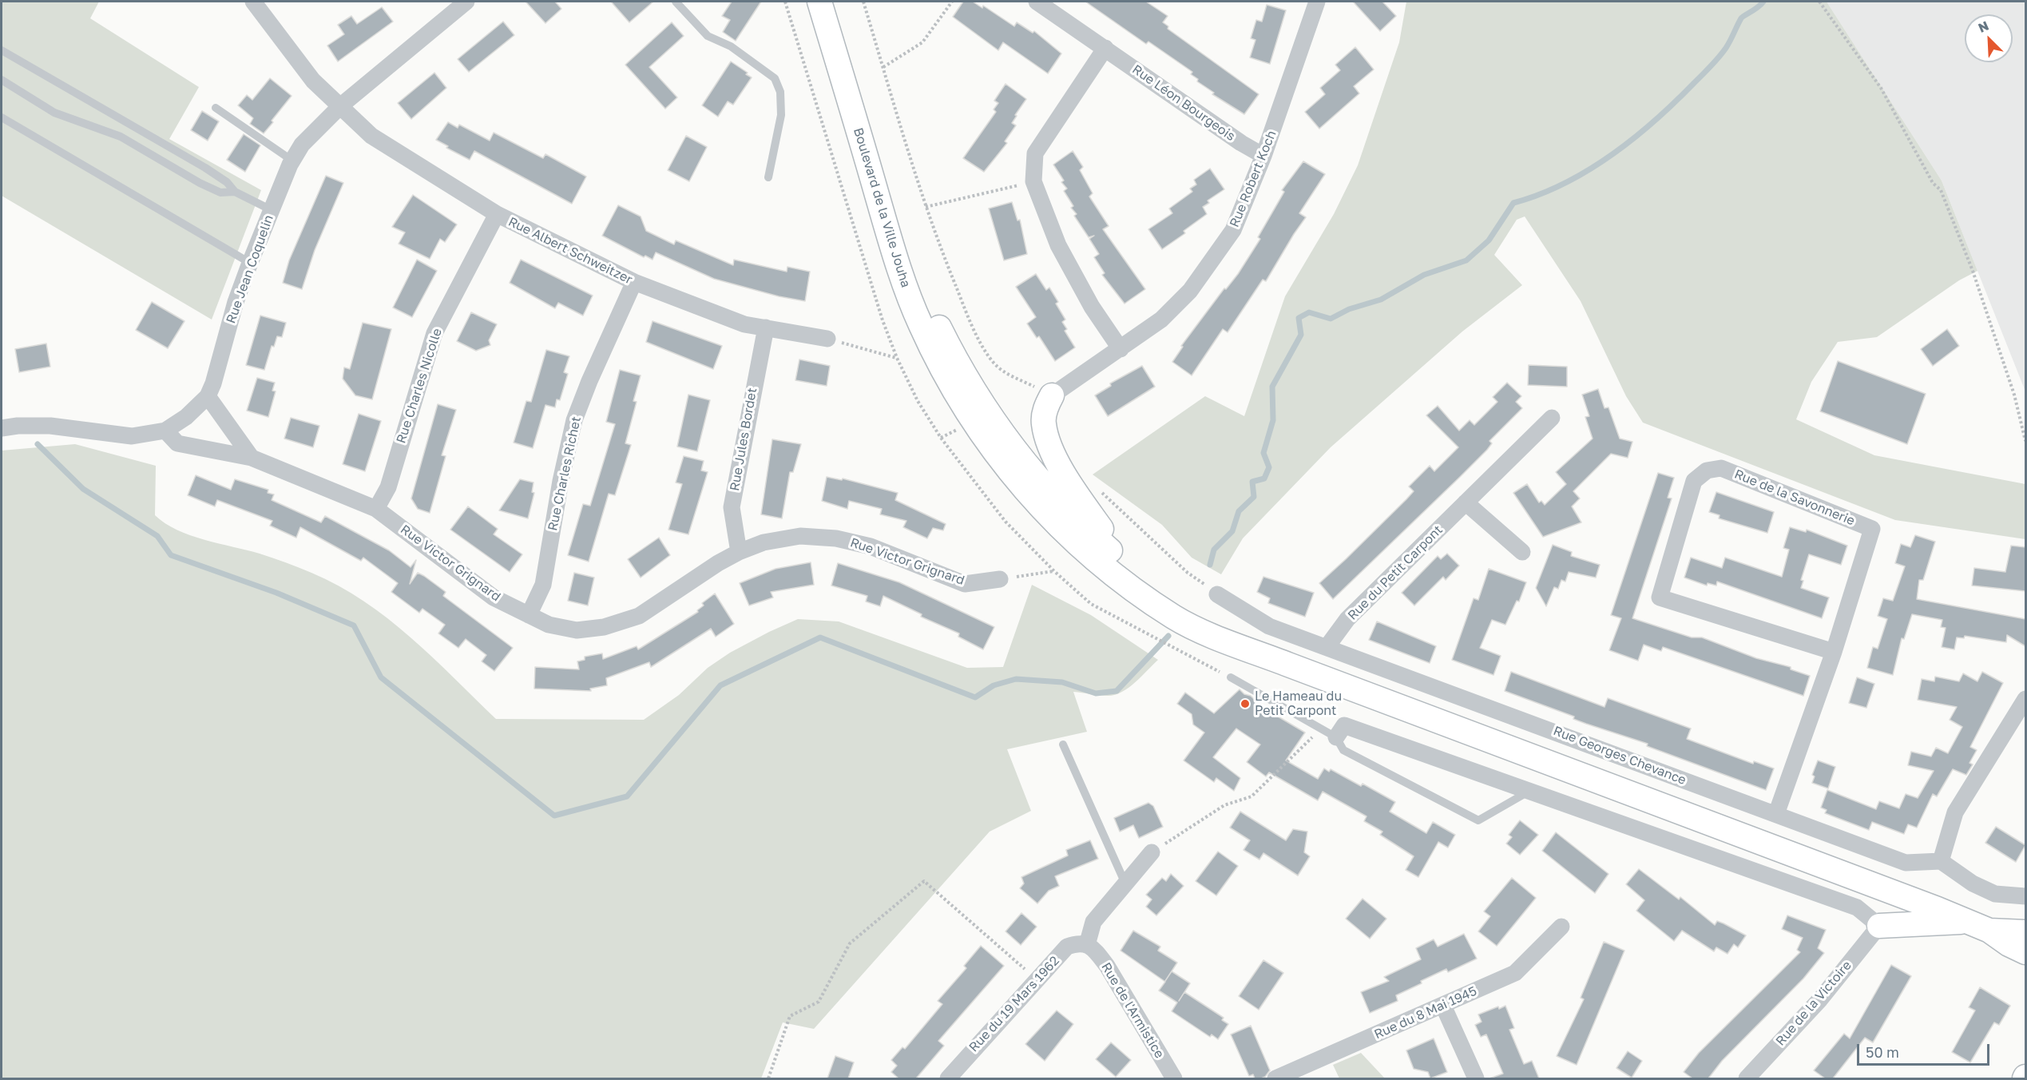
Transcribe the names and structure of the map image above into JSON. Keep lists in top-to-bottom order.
{
  "streets": {
    "main road": ["Boulevard de la Ville Jouha"],
    "street": [
      "Rue Léon Bourgeois",
      "Rue Robert Koch",
      "Rue Albert Schweitzer",
      "Rue Jean Coquelin",
      "Rue Charles Nicolle",
      "Rue Jules Bordet",
      "Rue Charles Richet",
      "Rue de la Savonnerie",
      "Rue Victor Grignard",
      "Rue du Petit Carpont",
      "Rue Georges Chevance",
      "Rue de la Victoire",
      "Rue du 19 Mars 1962",
      "Rue de l'Armistice",
      "Rue du 8 Mai 1945"
    ]
  },
  "crossings": [
    ["Rue Léon Bourgeois", "Rue Robert Koch"],
    ["Rue Albert Schweitzer", "Rue Jean Coquelin"],
    ["Rue Albert Schweitzer", "Rue Charles Nicolle"],
    ["Rue Albert Schweitzer", "Rue Jules Bordet"],
    ["Rue Albert Schweitzer", "Rue Charles Richet"],
    ["Rue Jean Coquelin", "Rue Victor Grignard"],
    ["Rue Charles Nicolle", "Rue Victor Grignard"],
    ["Rue Jules Bordet", "Rue Victor Grignard"],
    ["Rue Charles Richet", "Rue Victor Grignard"],
    ["Rue de la Savonnerie", "Rue Georges Chevance"],
    ["Rue du Petit Carpont", "Rue Georges Chevance"],
    ["Rue du 19 Mars 1962", "Rue de l'Armistice"]
  ],
  "places": ["Le Hameau du Petit Carpont"],
  "scale_bar": "50 m",
  "north": "top left"
}
